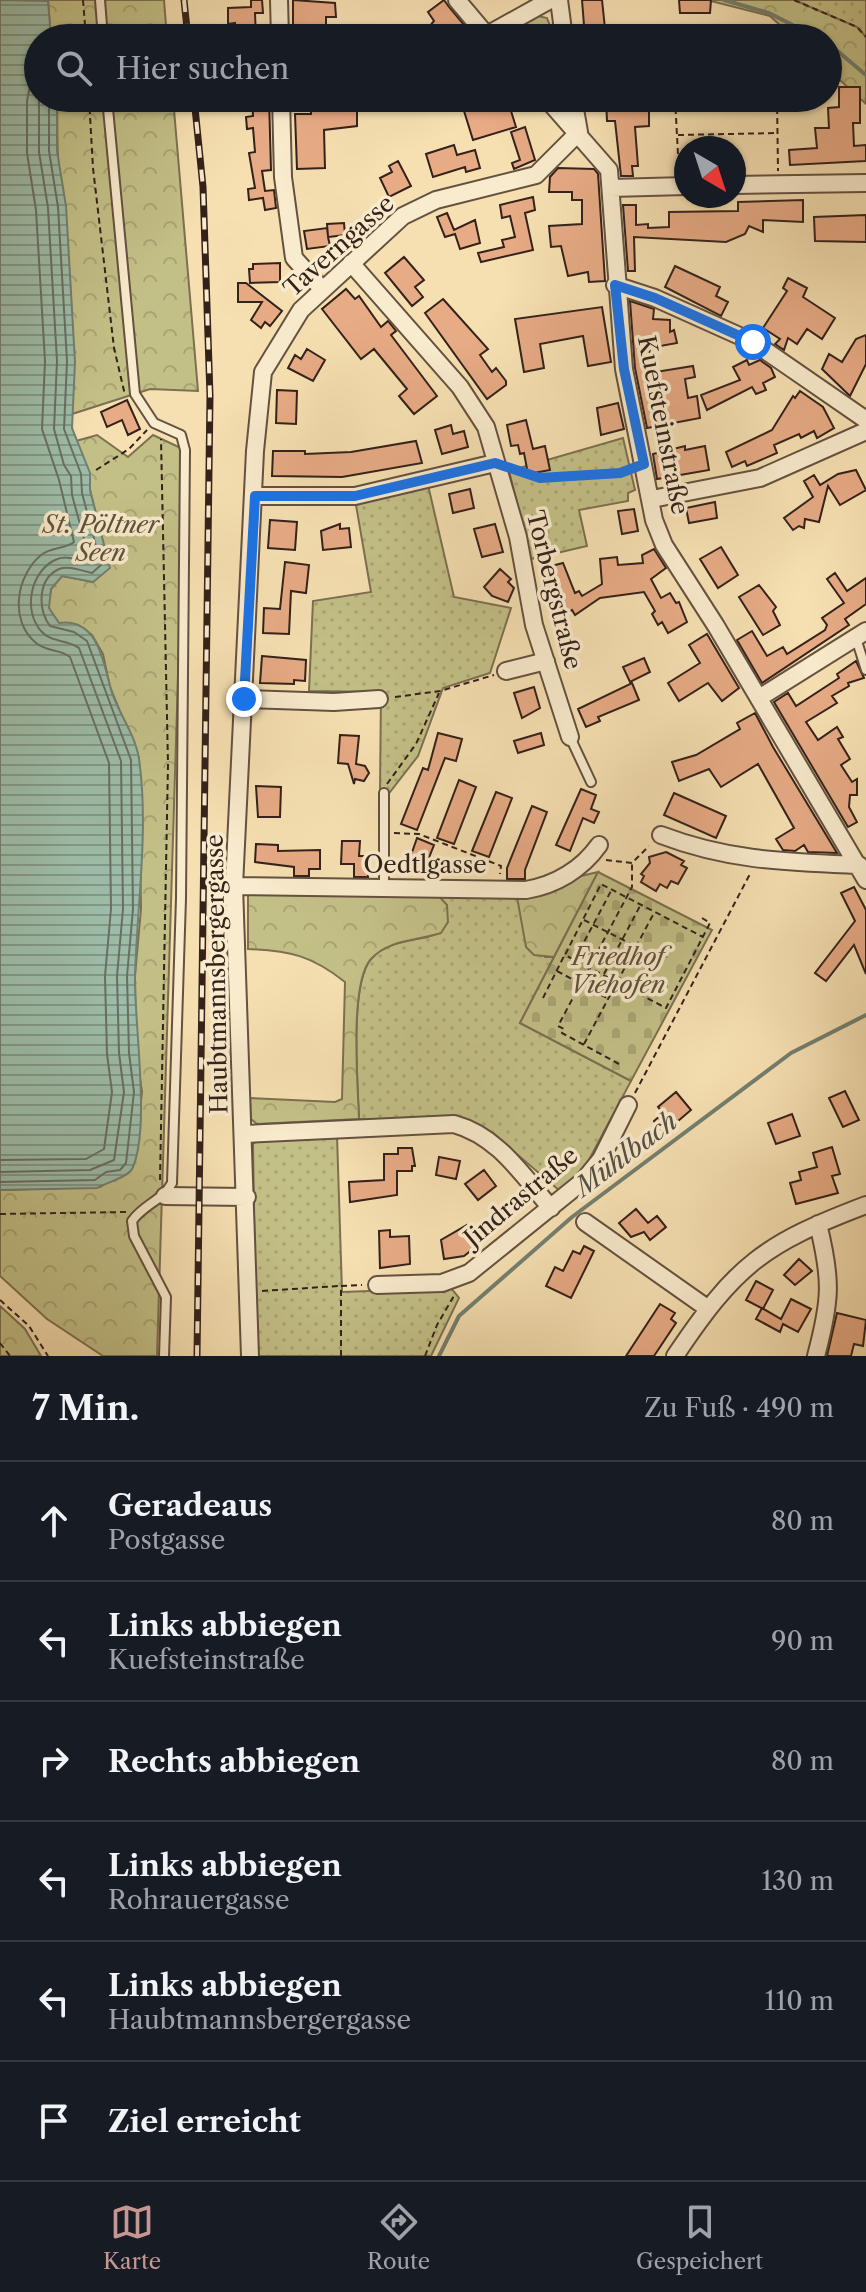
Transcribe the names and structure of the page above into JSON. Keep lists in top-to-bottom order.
{
  "streets": {
    "street": [
      "Taverngasse",
      "Kuefsteinstraße",
      "Torbergstraße",
      "Oedtlgasse",
      "Haubtmannsbergergasse",
      "Jindrastraße"
    ]
  },
  "crossings": [
    ["Taverngasse", "Kuefsteinstraße"],
    ["Taverngasse", "Torbergstraße"],
    ["Taverngasse", "Haubtmannsbergergasse"],
    ["Oedtlgasse", "Haubtmannsbergergasse"]
  ],
  "water": ["Mühlbach"],
  "parks": ["St. Pöltner Seen", "Friedhof Viehofen"],
  "north": "bottom right",
  "page": {
    "search": "Hier suchen",
    "heading": ["7 Min.", "Zu Fuß · 490 m"],
    "list": [
      ["Geradeaus", "Postgasse", "80 m"],
      ["Links abbiegen", "Kuefsteinstraße", "90 m"],
      ["Rechts abbiegen", "80 m"],
      ["Links abbiegen", "Rohrauergasse", "130 m"],
      ["Links abbiegen", "Haubtmannsbergergasse", "110 m"],
      "Ziel erreicht"
    ],
    "nav": ["Karte", "Route", "Gespeichert"]
  }
}
